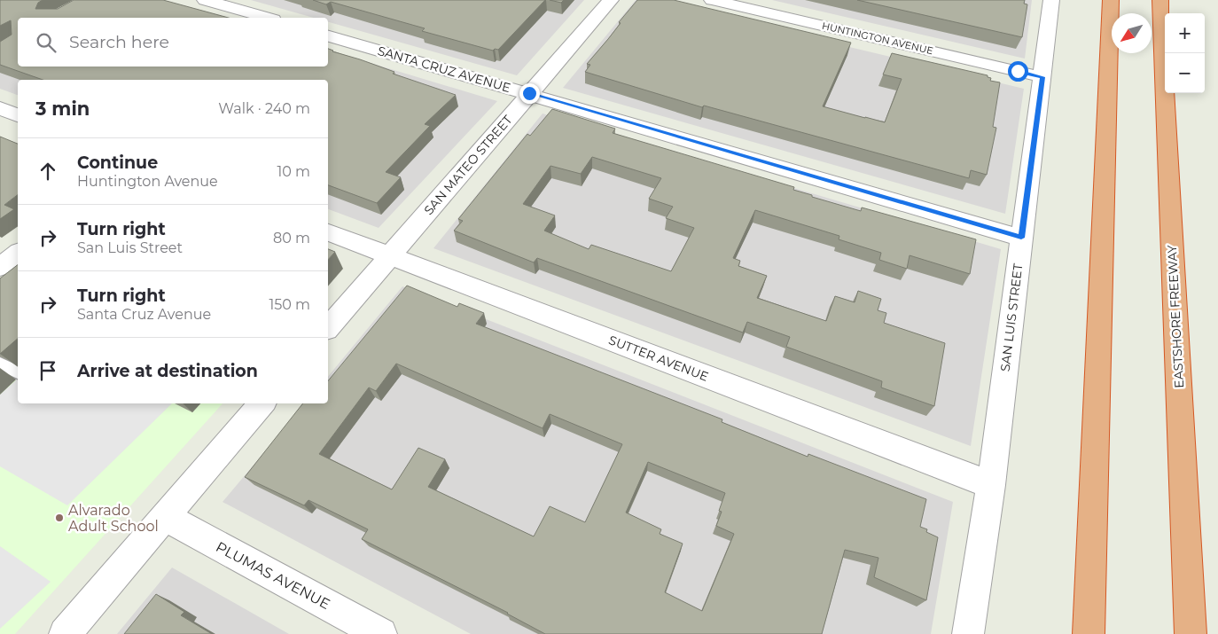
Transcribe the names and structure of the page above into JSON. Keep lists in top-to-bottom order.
{
  "streets": {
    "highway": ["EASTSHORE FREEWAY"],
    "street": [
      "HUNTINGTON AVENUE",
      "SANTA CRUZ AVENUE",
      "SAN MATEO STREET",
      "SAN LUIS STREET",
      "SUTTER AVENUE",
      "PLUMAS AVENUE"
    ]
  },
  "crossings": [
    ["HUNTINGTON AVENUE", "SAN LUIS STREET"],
    ["SANTA CRUZ AVENUE", "SAN MATEO STREET"],
    ["SANTA CRUZ AVENUE", "SAN LUIS STREET"],
    ["SAN MATEO STREET", "SUTTER AVENUE"],
    ["SAN LUIS STREET", "SUTTER AVENUE"]
  ],
  "places": ["Alvarado Adult School"],
  "north": "bottom left",
  "page": {
    "map_buttons": ["+", "−"],
    "search": "Search here",
    "heading": ["3 min", "Walk · 240 m"],
    "list": [
      ["Continue", "Huntington Avenue", "10 m"],
      ["Turn right", "San Luis Street", "80 m"],
      ["Turn right", "Santa Cruz Avenue", "150 m"],
      "Arrive at destination"
    ]
  }
}
